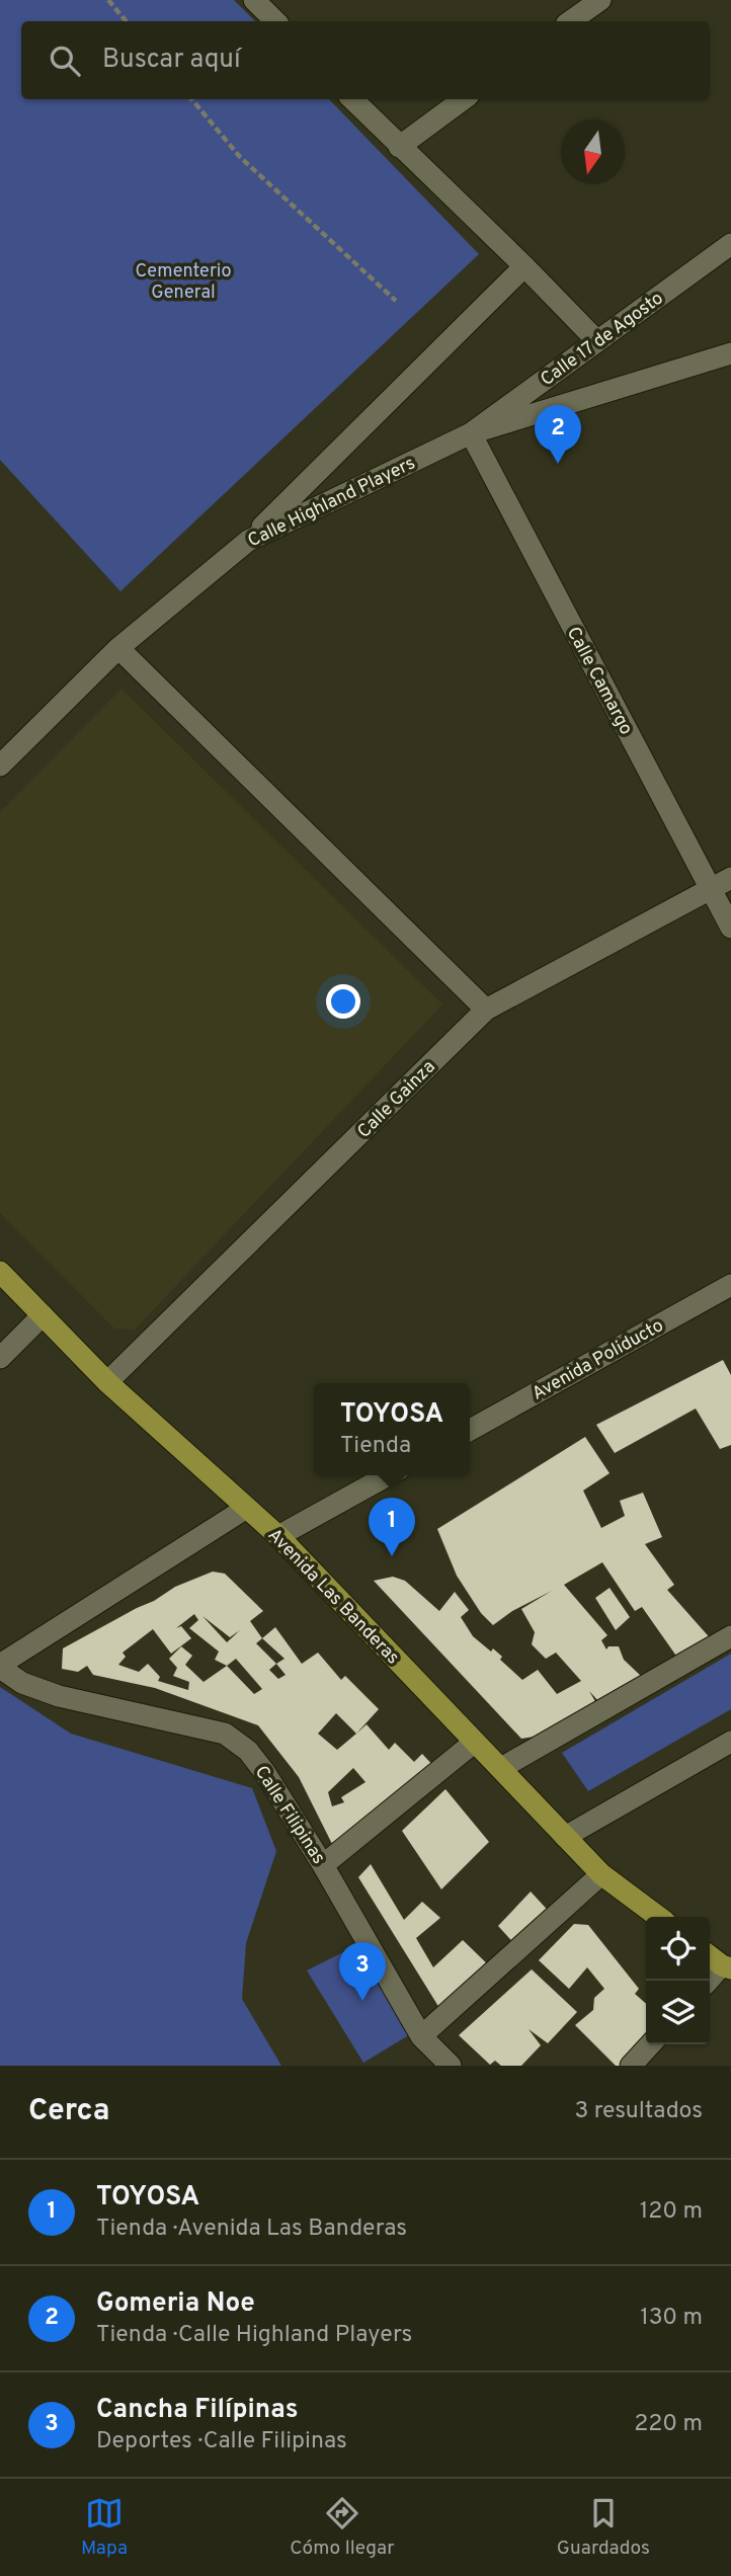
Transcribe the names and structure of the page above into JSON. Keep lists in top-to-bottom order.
{
  "streets": {
    "main road": ["Avenida Las Banderas"],
    "street": [
      "Calle 17 de Agosto",
      "Calle Highland Players",
      "Calle Camargo",
      "Calle Gainza",
      "Avenida Poliducto",
      "Calle Filipinas"
    ]
  },
  "crossings": [
    ["Calle 17 de Agosto", "Calle Highland Players"],
    ["Calle 17 de Agosto", "Calle Camargo"],
    ["Calle Highland Players", "Calle Camargo"],
    ["Calle Camargo", "Calle Gainza"],
    ["Calle Gainza", "Avenida Las Banderas"]
  ],
  "parks": ["Cementerio General"],
  "north": "bottom",
  "page": {
    "search": "Buscar aquí",
    "pins": ["2", "1", "3"],
    "popup": ["TOYOSA", "Tienda"],
    "heading": ["Cerca", "3 resultados"],
    "list": [
      {
        "mark": "1",
        "name": "TOYOSA",
        "note": "Tienda · Avenida Las Banderas",
        "value": "120 m"
      },
      {
        "mark": "2",
        "name": "Gomeria Noe",
        "note": "Tienda · Calle Highland Players",
        "value": "130 m"
      },
      {
        "mark": "3",
        "name": "Cancha Filípinas",
        "note": "Deportes · Calle Filipinas",
        "value": "220 m"
      }
    ],
    "nav": ["Mapa", "Cómo llegar", "Guardados"]
  }
}
